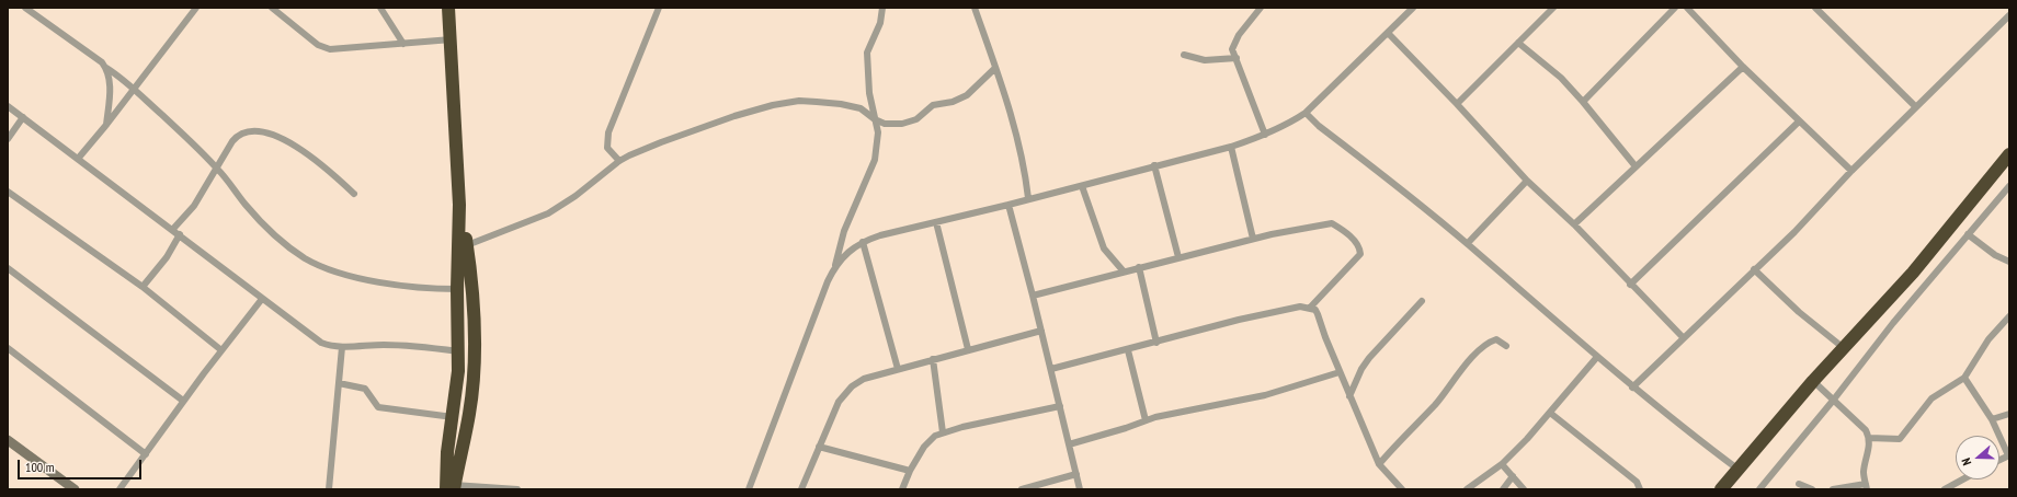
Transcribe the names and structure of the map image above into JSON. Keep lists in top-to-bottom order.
{
  "scale_bar": "100 m",
  "north": "left"
}
